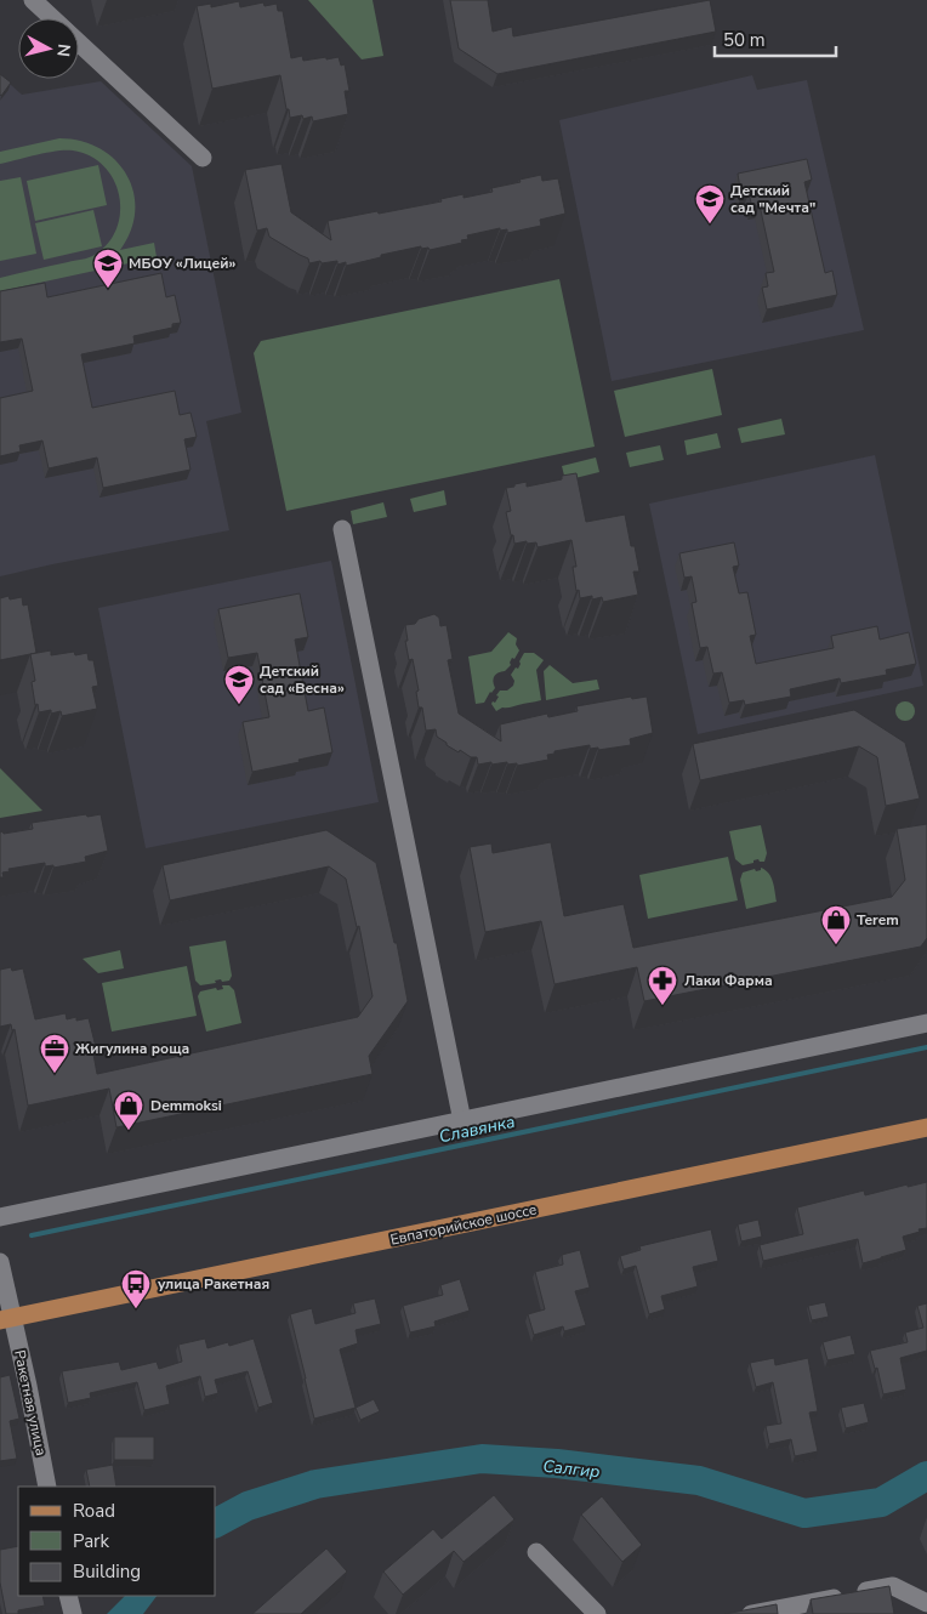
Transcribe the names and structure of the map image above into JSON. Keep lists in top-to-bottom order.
{
  "streets": {
    "main road": ["Евпаторийское шоссе"],
    "street": ["Ракетная улица"]
  },
  "crossings": [
    ["Евпаторийское шоссе", "Ракетная улица"]
  ],
  "water": ["Славянка", "Салгир"],
  "places": {
    "school or university": ["Детский сад \"Мечта\"", "МБОУ «Лицей»", "Детский сад «Весна»"],
    "shop": ["Terem", "Demmoksi"],
    "pharmacy": ["Лаки Фарма"],
    "office": ["Жигулина роща"],
    "bus stop": ["улица Ракетная"]
  },
  "legend": ["Road", "Park", "Building"],
  "scale_bar": "50 m",
  "north": "right"
}
